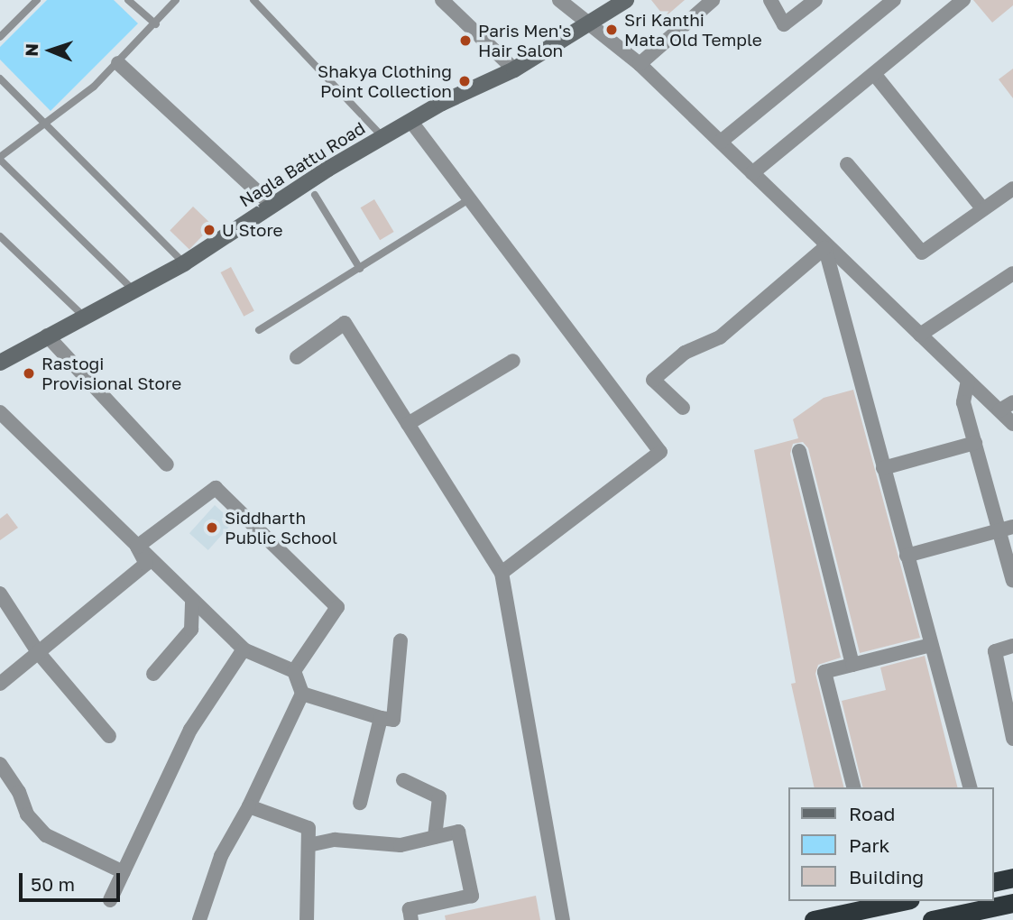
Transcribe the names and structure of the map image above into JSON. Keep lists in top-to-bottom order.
{
  "streets": {
    "street": ["Nagla Battu Road"]
  },
  "places": [
    "Sri Kanthi Mata Old Temple",
    "Paris Men's Hair Salon",
    "Shakya Clothing Point Collection",
    "U Store",
    "Rastogi Provisional Store",
    "Siddharth Public School"
  ],
  "legend": ["Road", "Park", "Building"],
  "scale_bar": "50 m",
  "north": "left"
}
